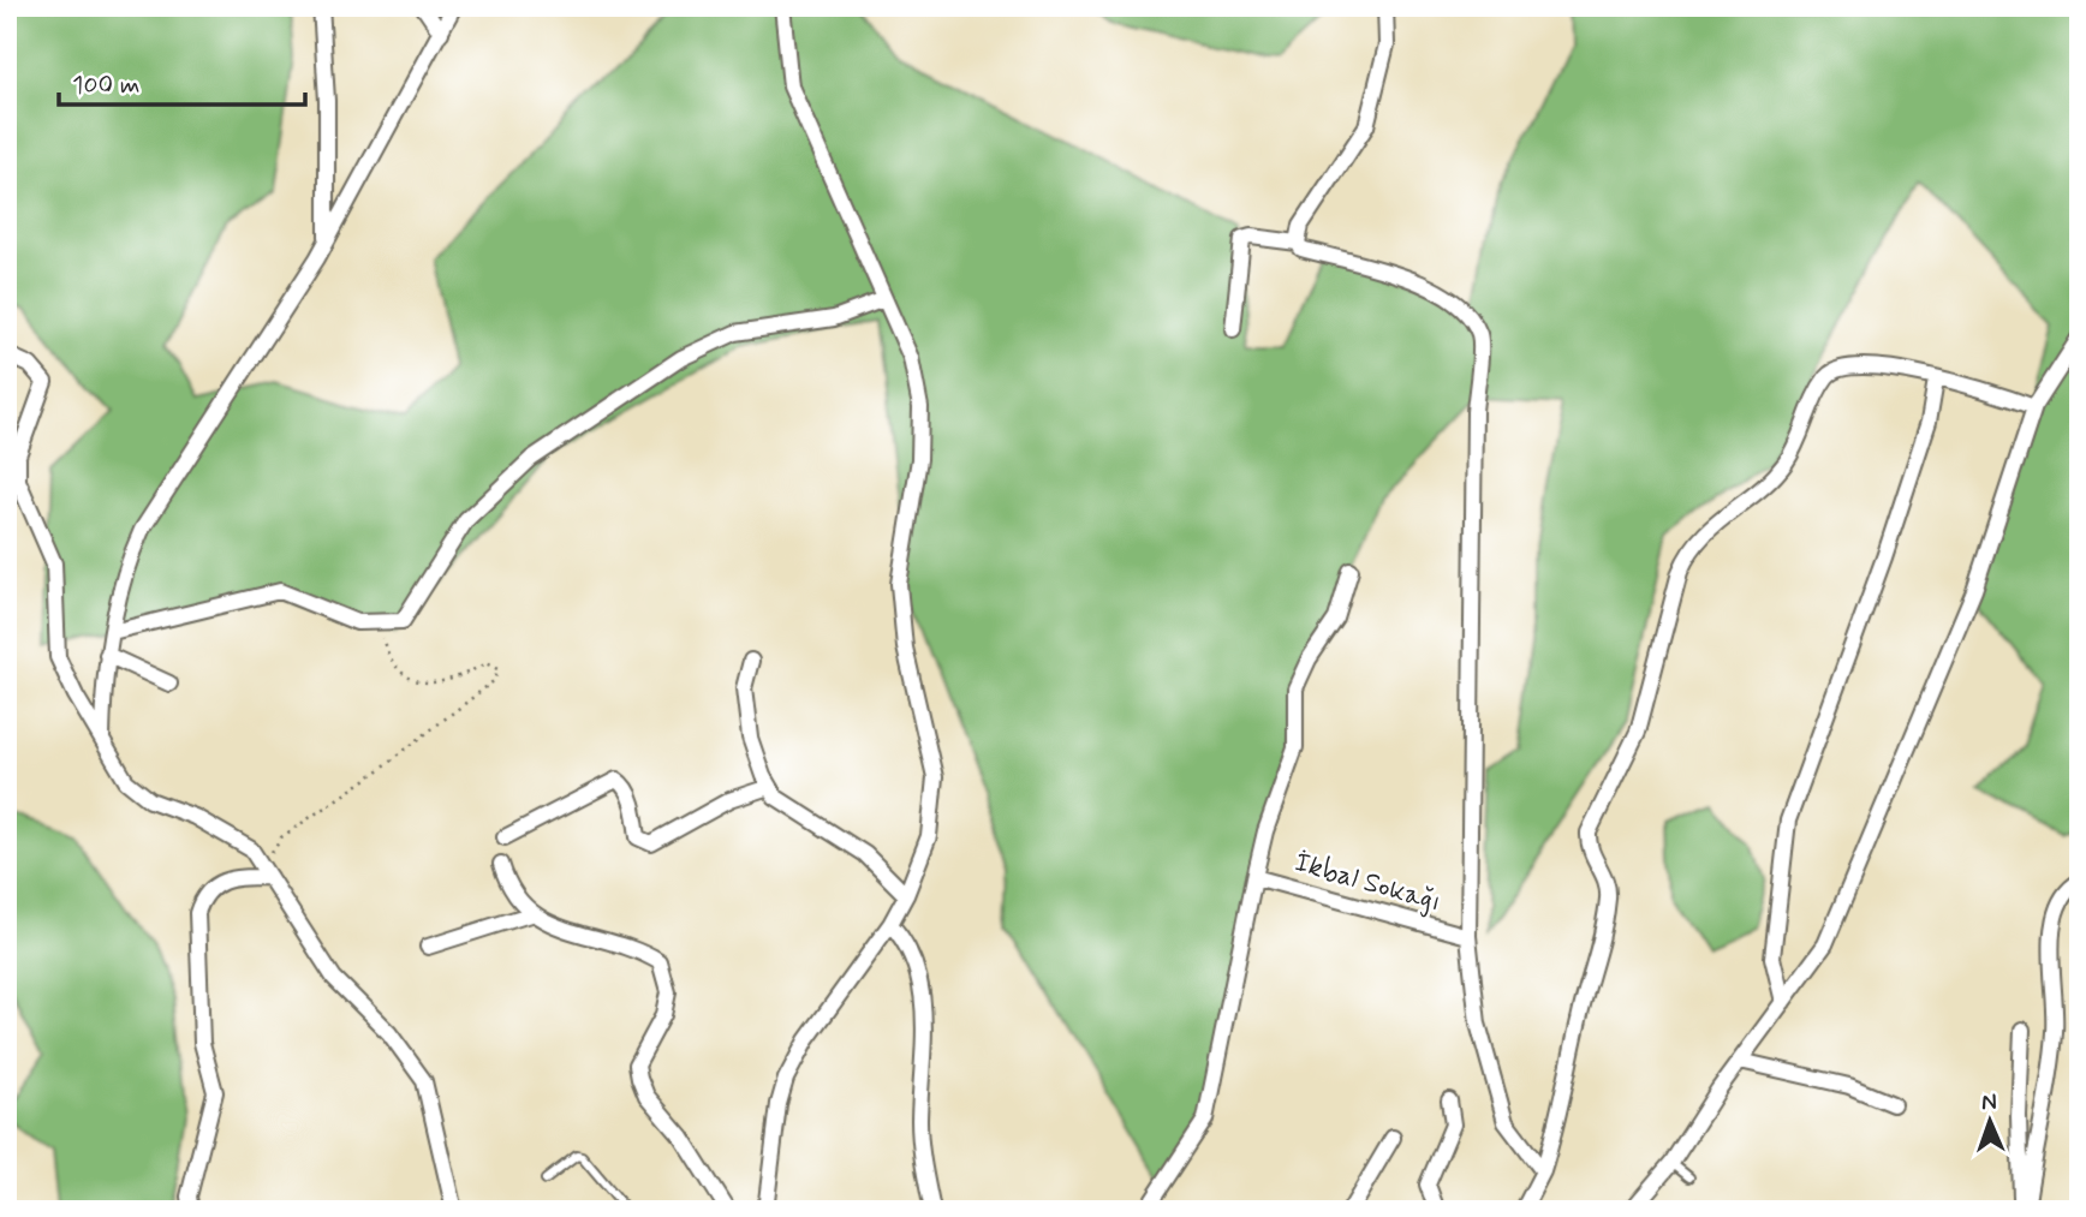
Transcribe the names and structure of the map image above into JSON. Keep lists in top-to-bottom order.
{
  "streets": {
    "street": ["İkbal Sokağı"]
  },
  "scale_bar": "100 m",
  "north": "top"
}
